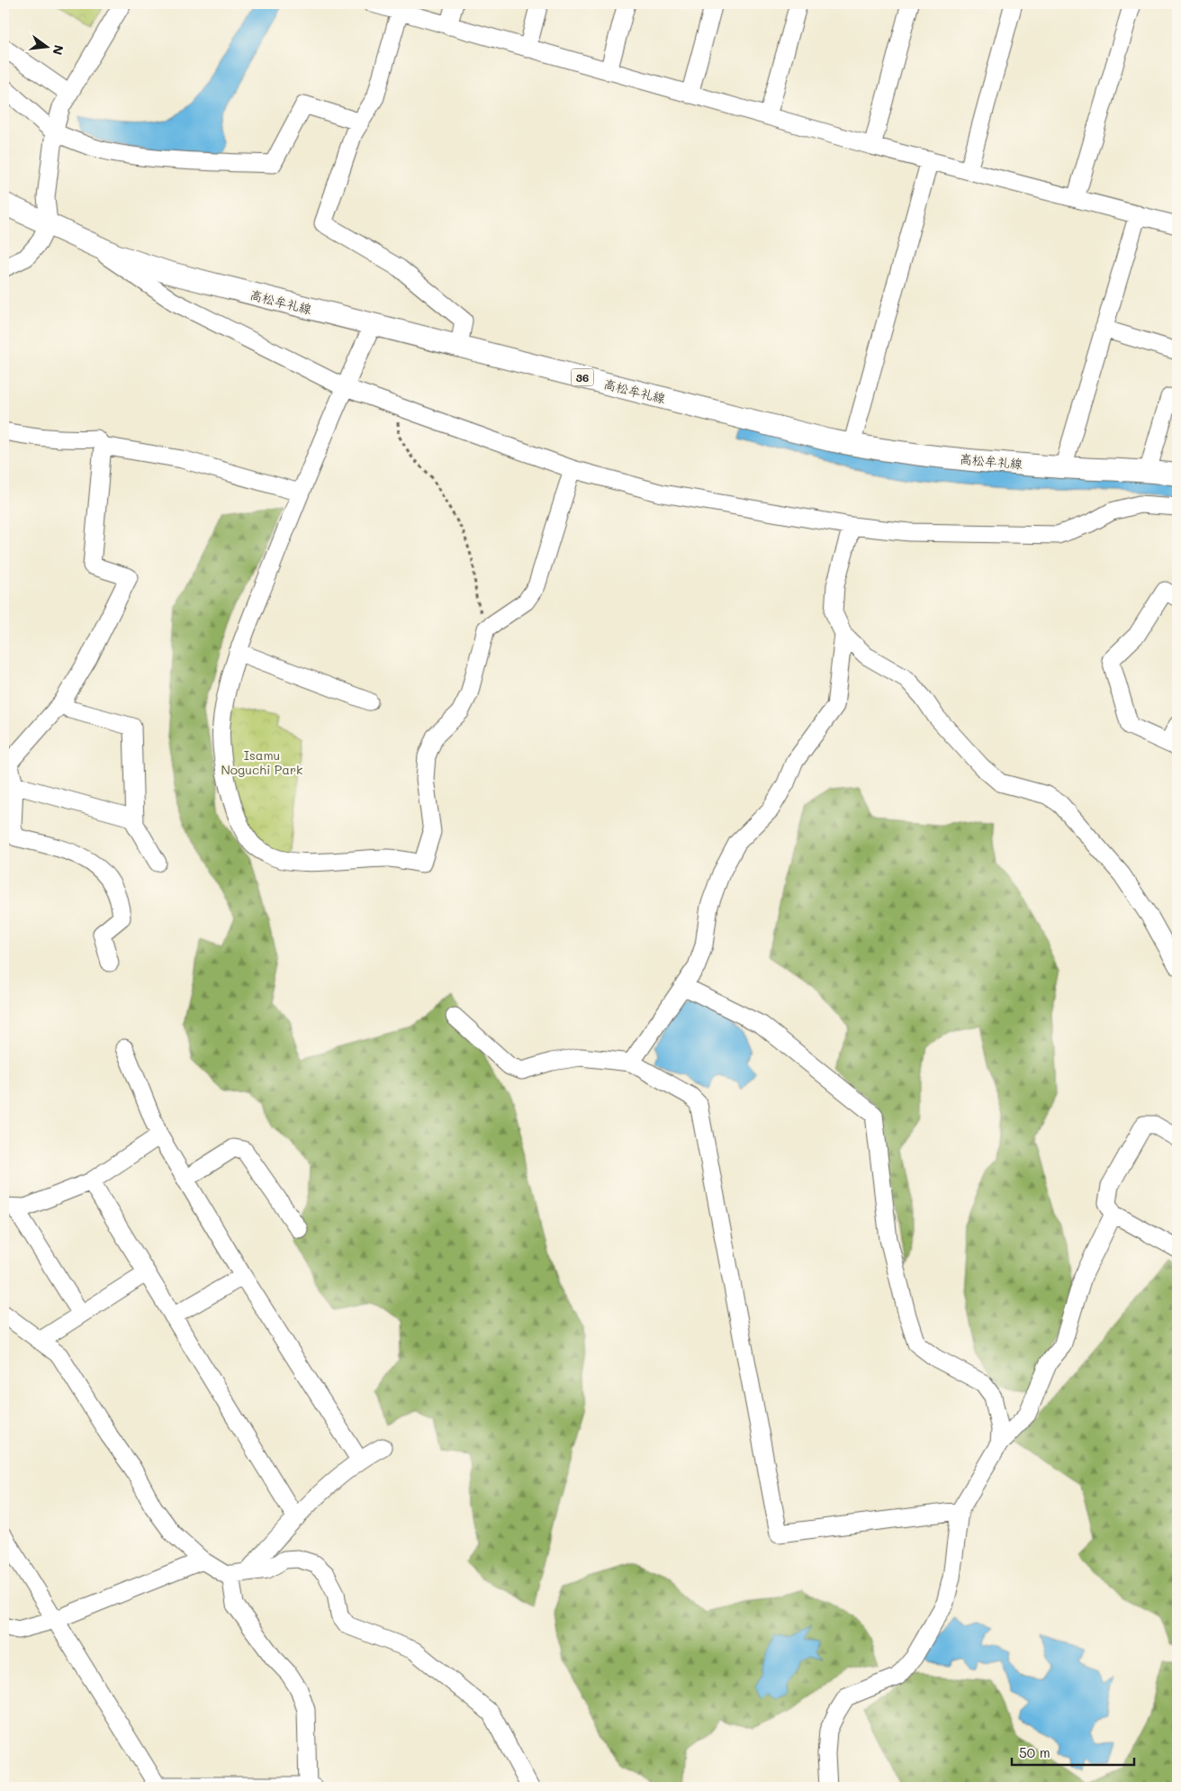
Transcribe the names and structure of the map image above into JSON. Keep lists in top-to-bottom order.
{
  "streets": {
    "main road": ["高松牟礼線", "36"]
  },
  "parks": ["Isamu Noguchi Park"],
  "scale_bar": "50 m",
  "north": "right"
}
